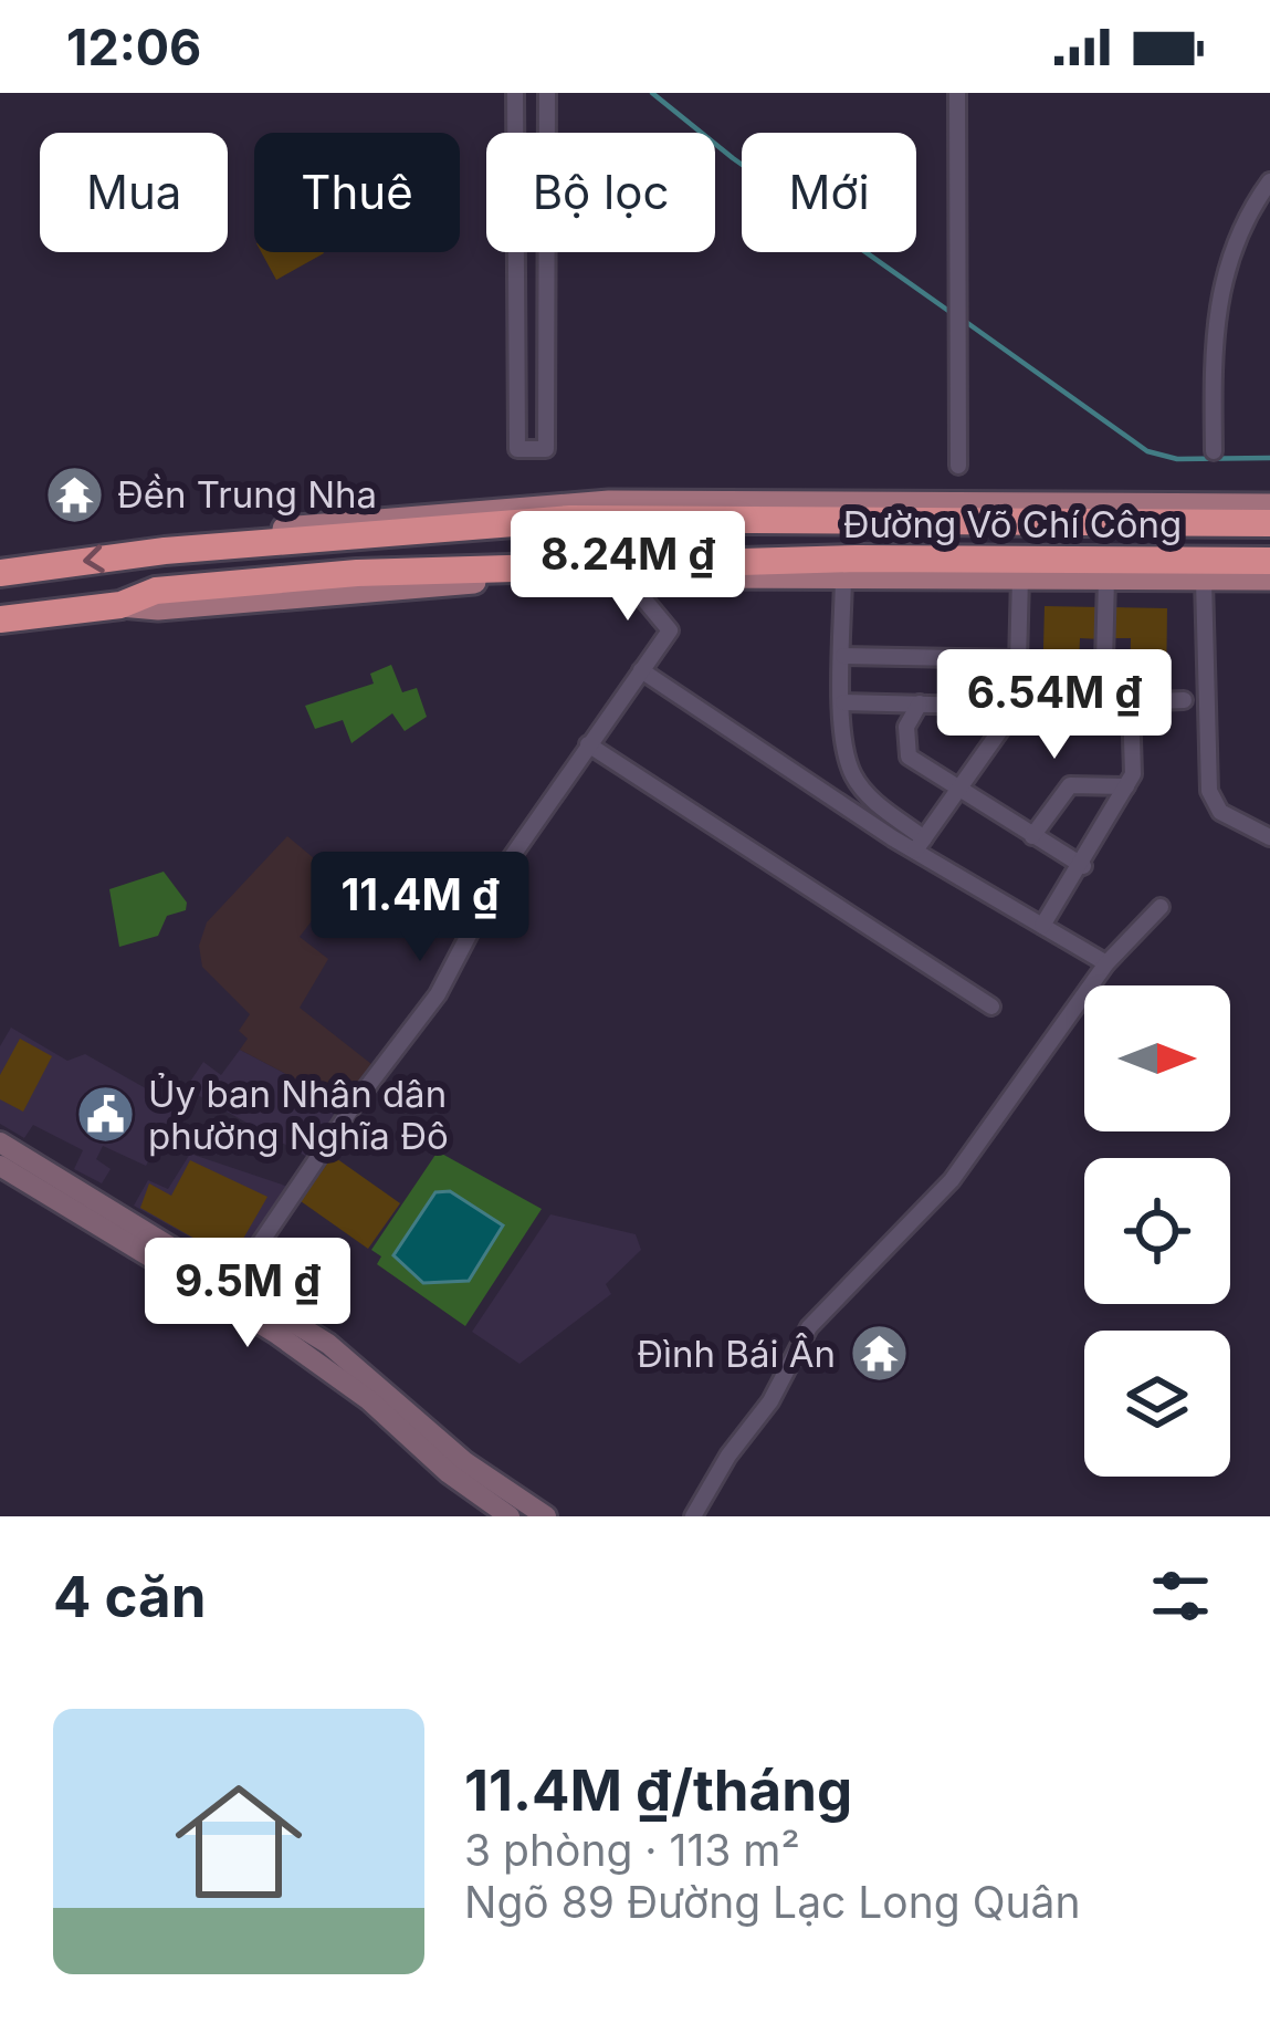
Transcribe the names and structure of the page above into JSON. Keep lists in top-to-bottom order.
{
  "streets": {
    "highway": ["Đường Võ Chí Công"]
  },
  "places": {
    "temple": ["Đền Trung Nha", "Đình Bái Ân"],
    "public building": ["Ủy ban Nhân dân phường Nghĩa Đô"]
  },
  "north": "right",
  "page": {
    "status": "12:06",
    "chip": [
      "Mua",
      "Thuê",
      "Bộ lọc",
      "Mới"
    ],
    "price": [
      "8.24M ₫",
      "6.54M ₫",
      "11.4M ₫",
      "9.5M ₫"
    ],
    "heading": "4 căn",
    "list": [
      {
        "name": "11.4M ₫/tháng",
        "note": "3 phòng · 113 m² · Ngõ 89 Đường Lạc Long Quân"
      }
    ]
  }
}
